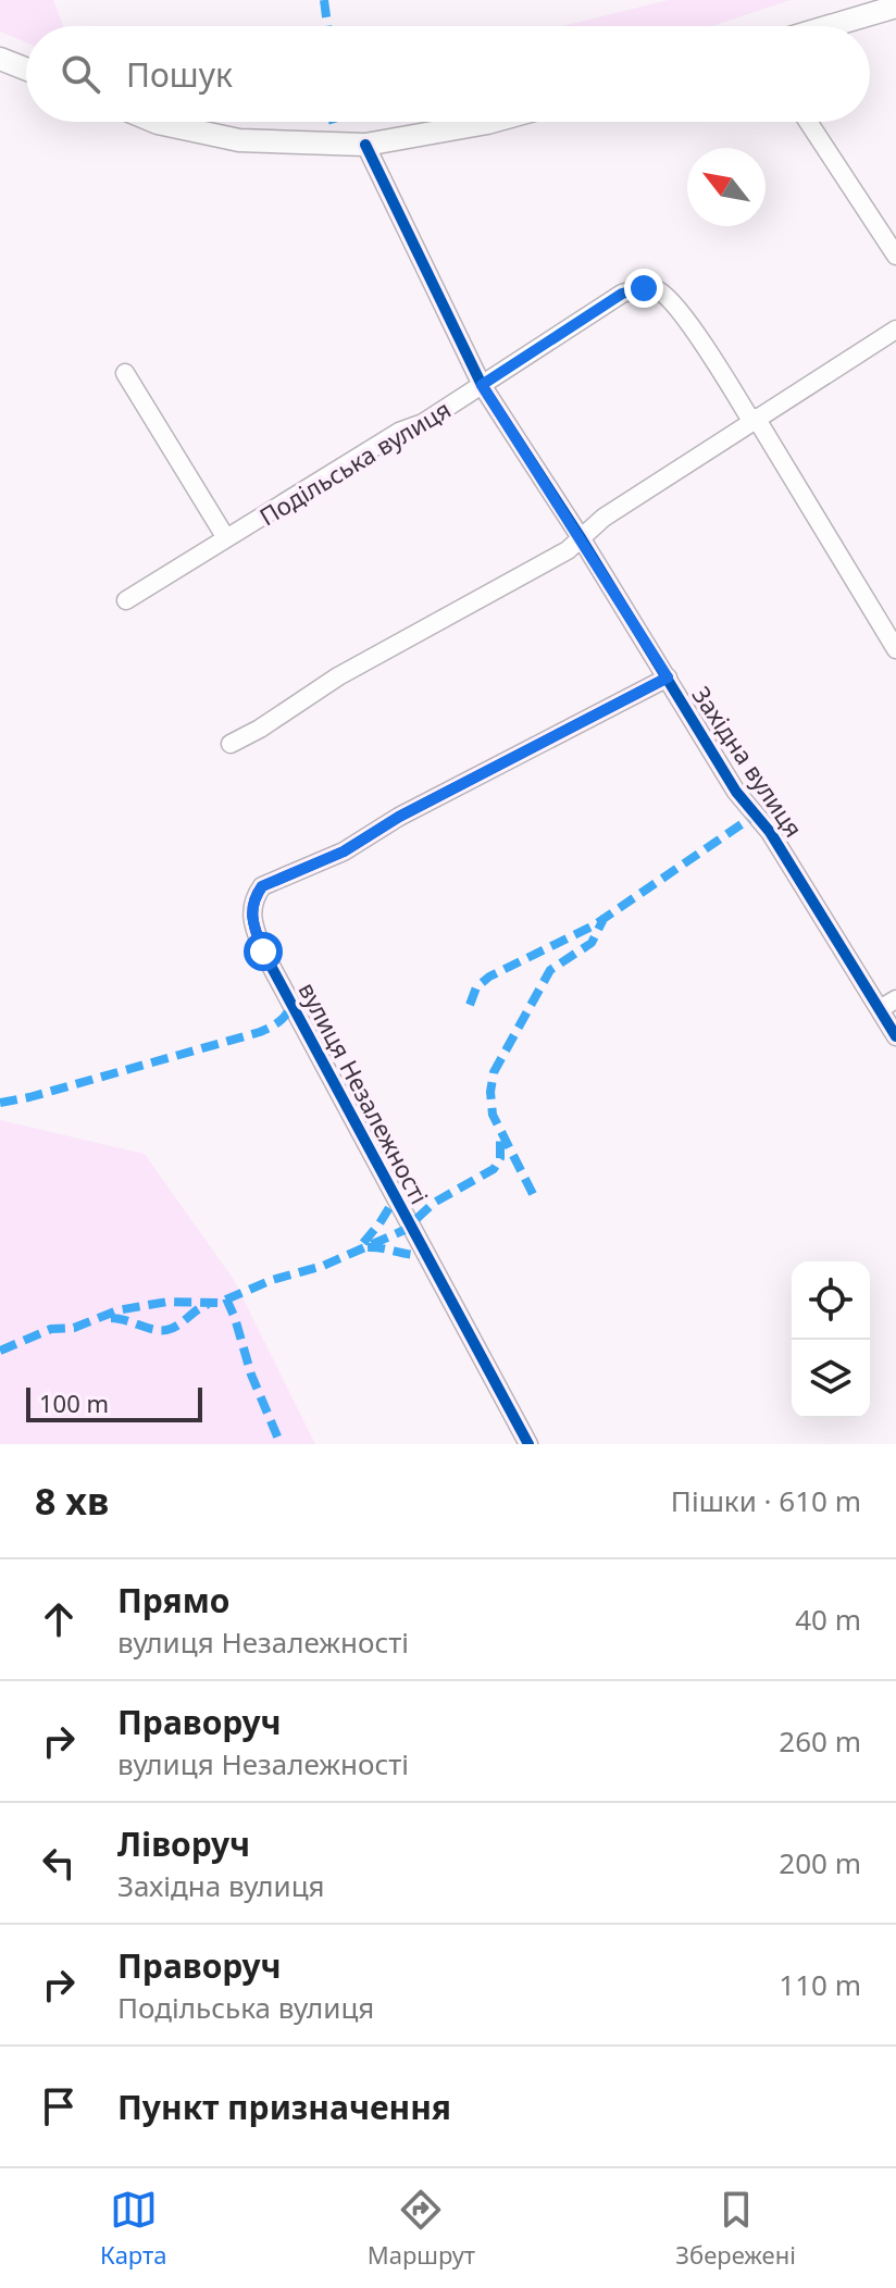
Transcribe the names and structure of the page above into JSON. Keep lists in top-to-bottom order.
{
  "streets": {
    "street": ["Подільська вулиця", "Західна вулиця", "вулиця Незалежності"]
  },
  "crossings": [
    ["Подільська вулиця", "Західна вулиця"],
    ["Західна вулиця", "вулиця Незалежності"]
  ],
  "scale_bar": "100 m",
  "north": "top left",
  "page": {
    "search": "Пошук",
    "scale": "100 m",
    "heading": ["8 хв", "Пішки · 610 m"],
    "list": [
      ["Прямо", "вулиця Незалежності", "40 m"],
      ["Праворуч", "вулиця Незалежності", "260 m"],
      ["Ліворуч", "Західна вулиця", "200 m"],
      ["Праворуч", "Подільська вулиця", "110 m"],
      "Пункт призначення"
    ],
    "nav": ["Карта", "Маршрут", "Збережені"]
  }
}
